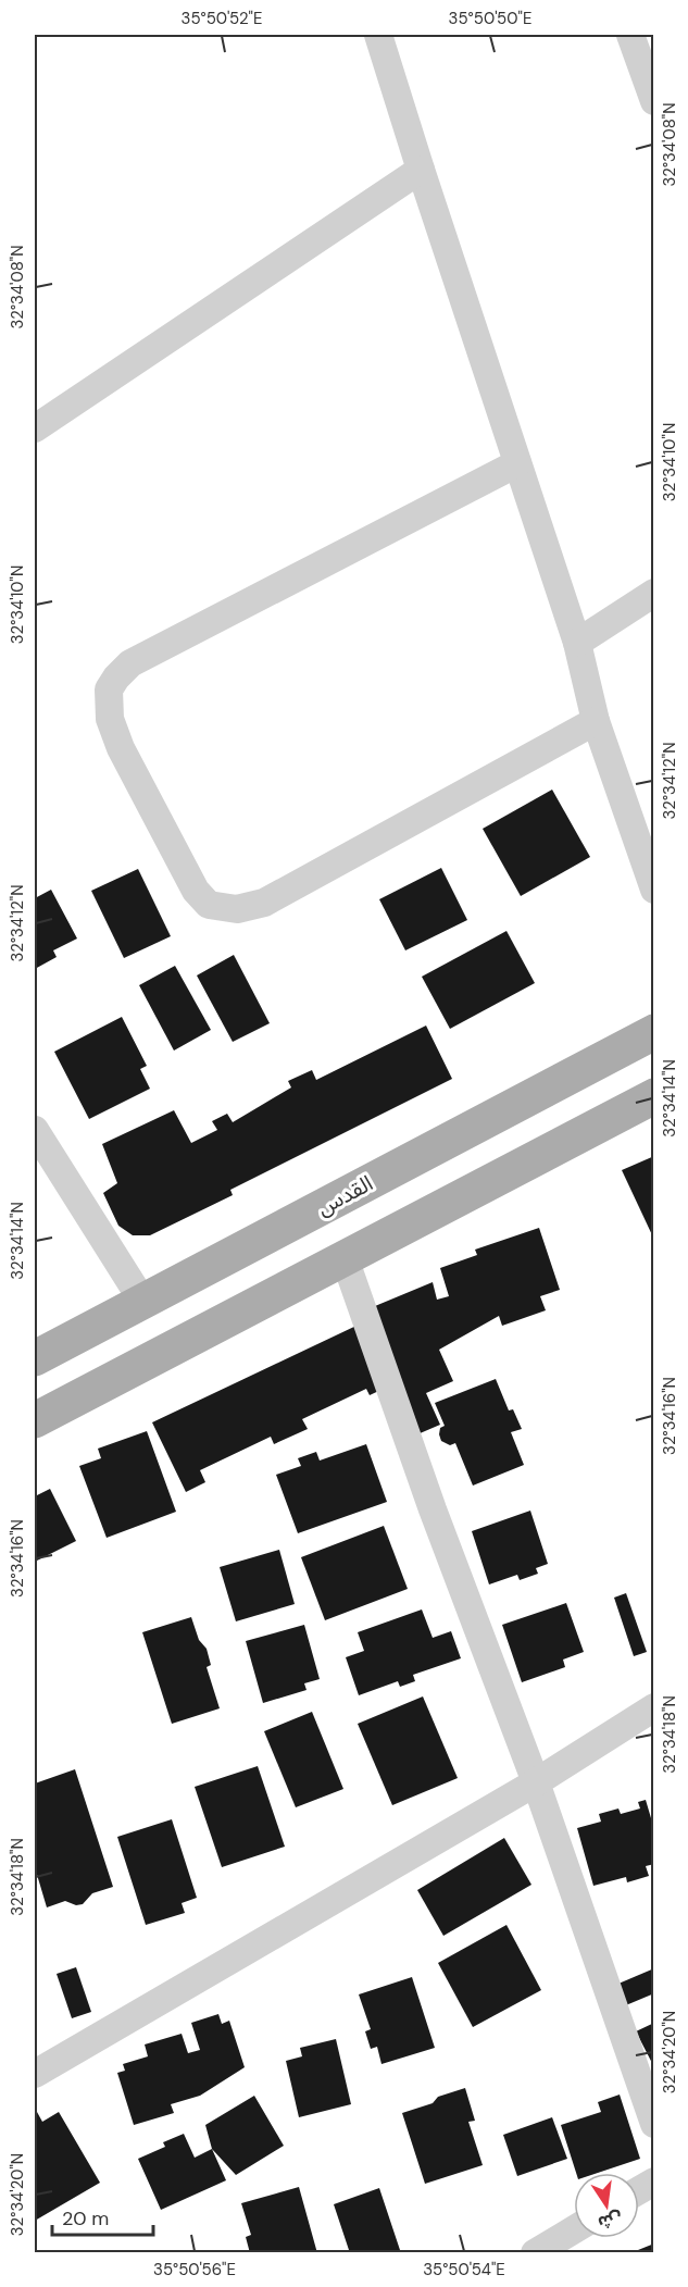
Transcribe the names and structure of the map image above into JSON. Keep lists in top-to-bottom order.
{
  "streets": {
    "main road": ["القدس"]
  },
  "scale_bar": "20 m",
  "north": "bottom",
  "coordinates": [
    "35°50'52\"E",
    "35°50'50\"E",
    "32°34'08\"N",
    "32°34'10\"N",
    "32°34'12\"N",
    "32°34'14\"N",
    "32°34'16\"N",
    "32°34'18\"N",
    "32°34'20\"N",
    "35°50'56\"E",
    "35°50'54\"E"
  ]
}
